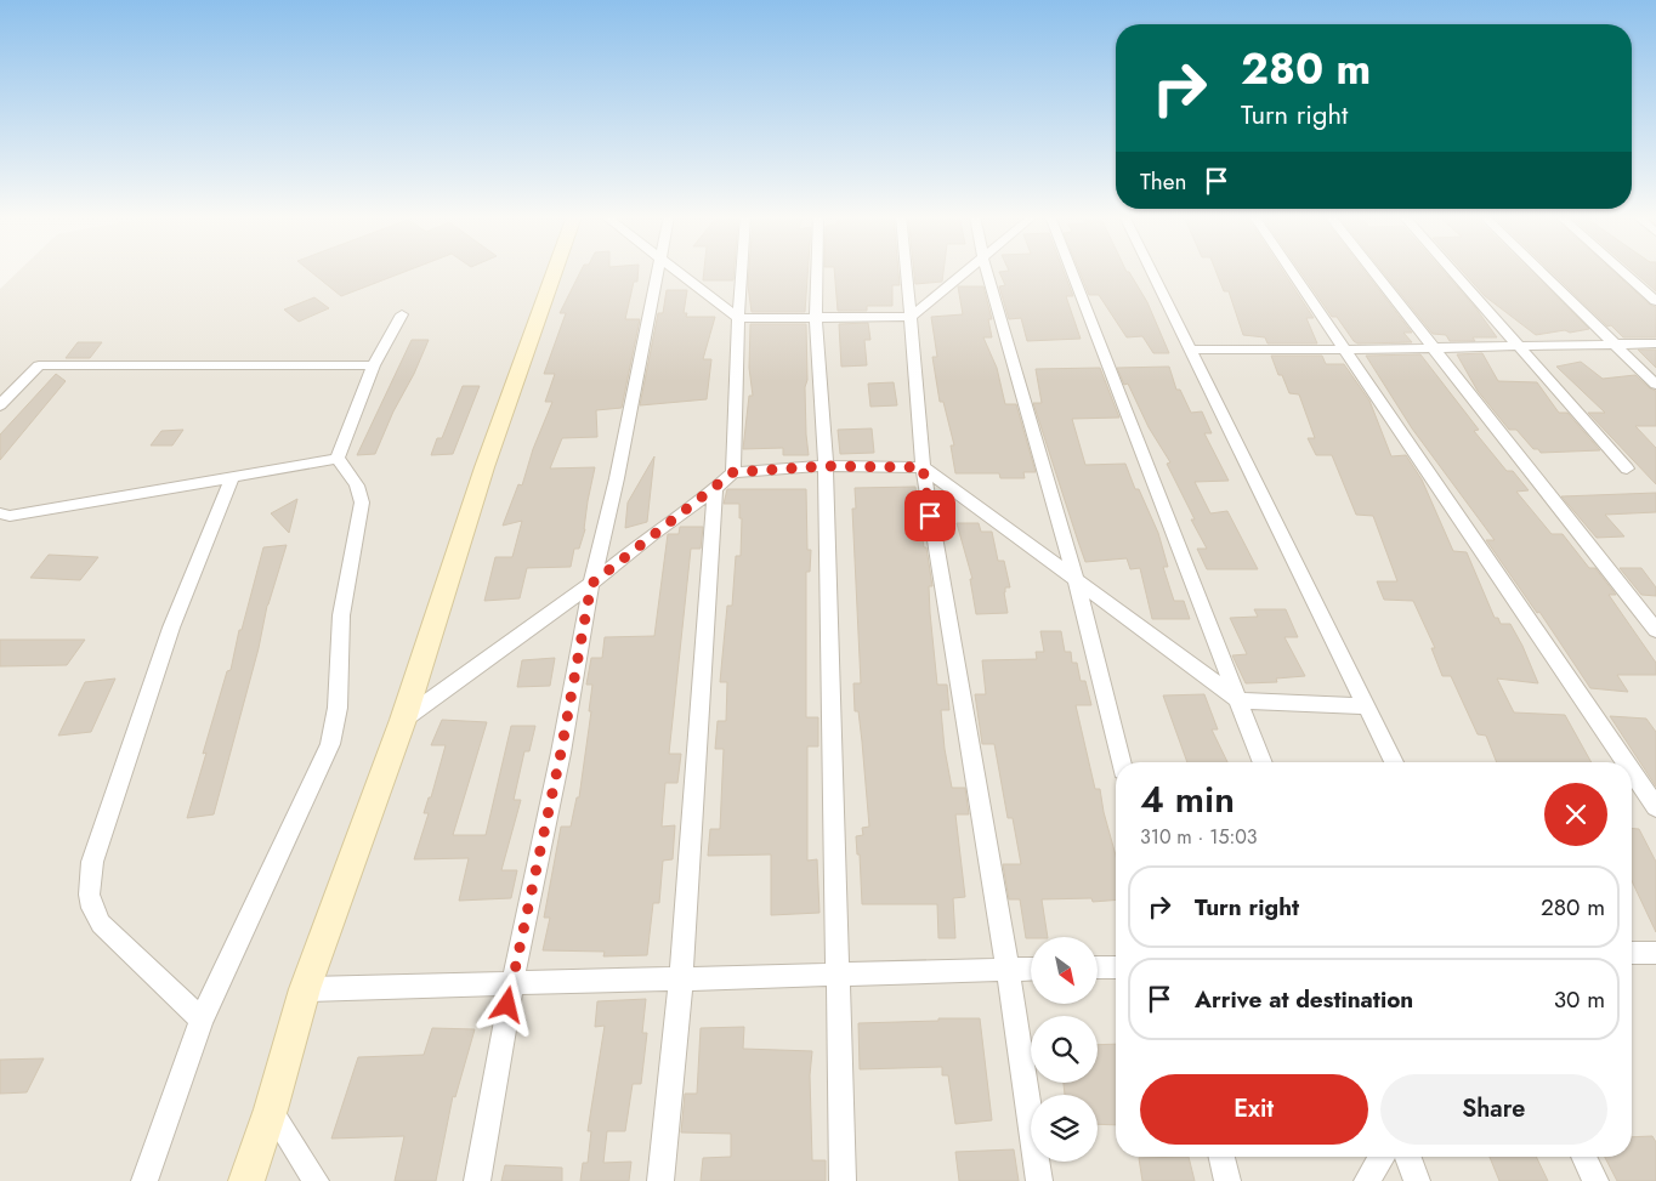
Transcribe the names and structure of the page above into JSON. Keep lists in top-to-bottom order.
{
  "north": "bottom right",
  "page": {
    "turn": ["280 m", "Turn right"],
    "then": "Then",
    "heading": ["4 min", "310 m · 15:03"],
    "list": [
      {
        "name": "Turn right",
        "value": "280 m"
      },
      {
        "name": "Arrive at destination",
        "value": "30 m"
      }
    ],
    "buttons": ["Exit", "Share"]
  }
}
